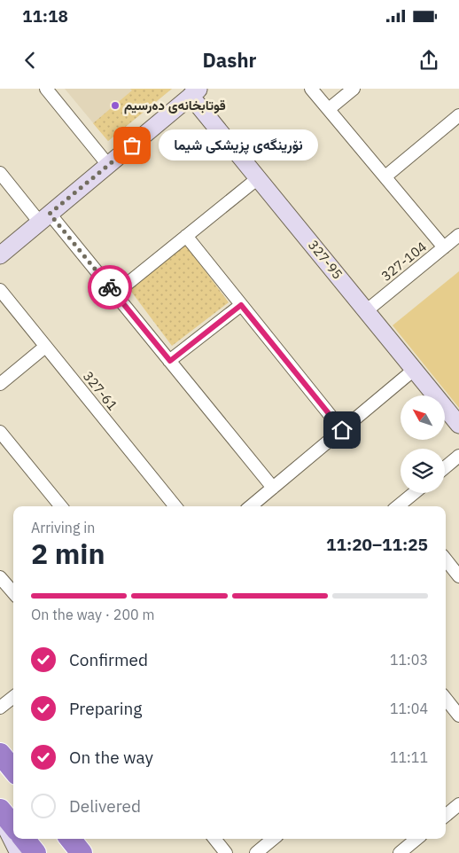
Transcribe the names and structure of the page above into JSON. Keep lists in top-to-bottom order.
{
  "streets": {
    "street": ["327-95", "327-104", "327-61"]
  },
  "crossings": [
    ["327-95", "327-104"]
  ],
  "places": ["قوتابخانەی دەرسیم", "نۆرینگەی پزیشکی شیما"],
  "north": "top left",
  "page": {
    "status": "11:18",
    "header": "Dashr",
    "bubble": "نۆرینگەی پزیشکی شیما",
    "heading": ["2 min", "Arriving in", "11:20–11:25"],
    "bar": "On the way · 200 m",
    "list": [
      ["Confirmed", "11:03"],
      ["Preparing", "11:04"],
      ["On the way", "11:11"],
      "Delivered"
    ]
  }
}
